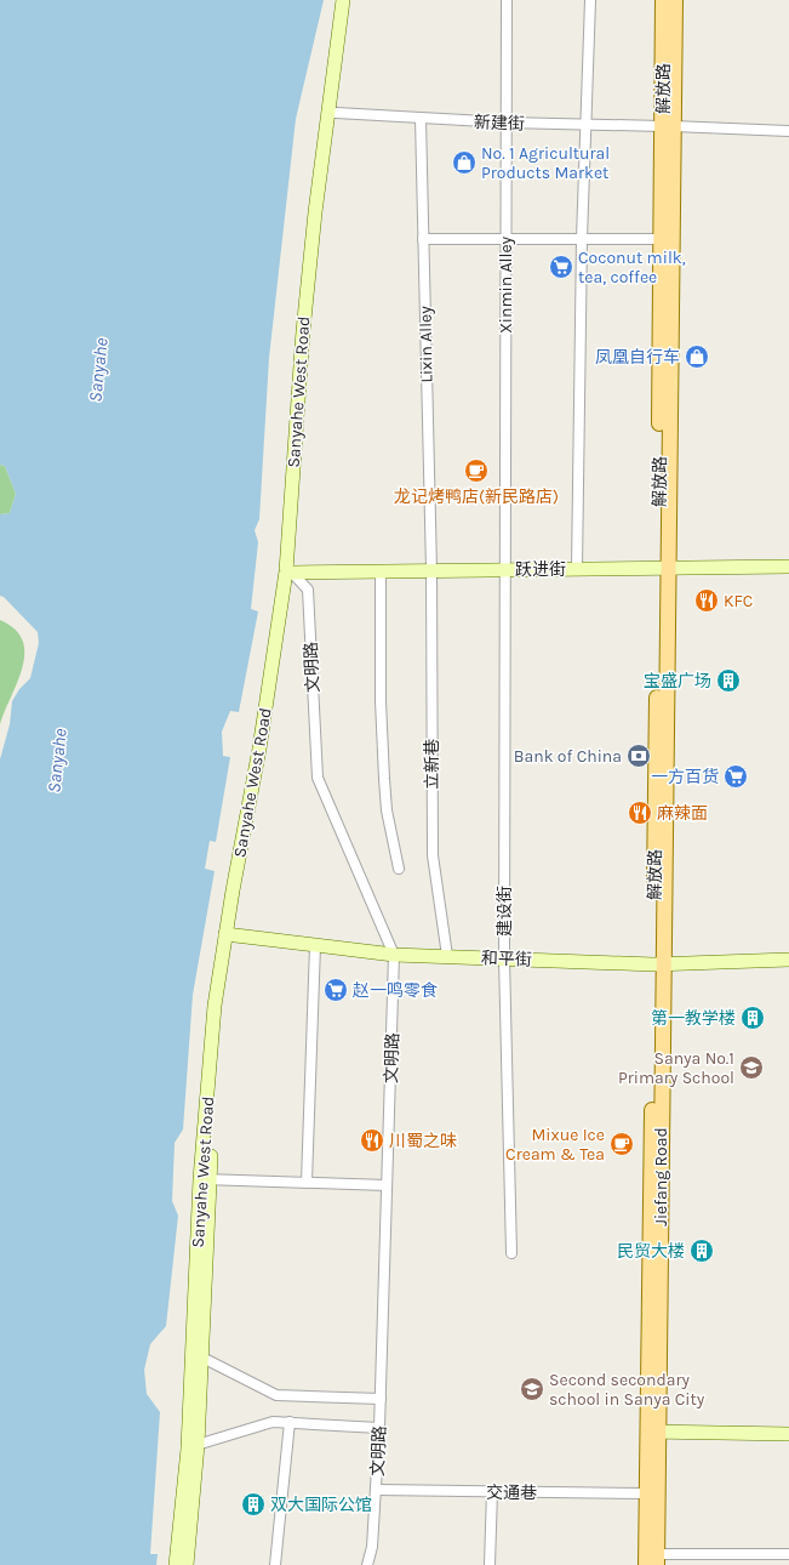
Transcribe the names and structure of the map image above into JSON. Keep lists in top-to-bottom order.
{
  "streets": {
    "main road": [
      "解放路",
      "Sanyahe West Road",
      "跃进街",
      "和平街",
      "Jiefang Road"
    ],
    "street": [
      "新建街",
      "Xinmin Alley",
      "Lixin Alley",
      "文明路",
      "立新巷",
      "建设街",
      "交通巷"
    ]
  },
  "crossings": [
    ["解放路", "新建街"],
    ["解放路", "跃进街"],
    ["解放路", "和平街"],
    ["解放路", "Jiefang Road"],
    ["新建街", "Xinmin Alley"],
    ["新建街", "Lixin Alley"],
    ["新建街", "Sanyahe West Road"],
    ["Xinmin Alley", "跃进街"],
    ["Xinmin Alley", "建设街"],
    ["Lixin Alley", "跃进街"],
    ["Lixin Alley", "立新巷"],
    ["Sanyahe West Road", "跃进街"],
    ["Sanyahe West Road", "文明路"],
    ["Sanyahe West Road", "和平街"],
    ["跃进街", "文明路"],
    ["跃进街", "立新巷"],
    ["跃进街", "建设街"],
    ["文明路", "和平街"],
    ["文明路", "交通巷"],
    ["立新巷", "和平街"],
    ["建设街", "和平街"],
    ["和平街", "Jiefang Road"],
    ["Jiefang Road", "交通巷"]
  ],
  "water": ["Sanyahe"],
  "places": {
    "shop": ["No. 1 Agricultural Products Market", "凤凰自行车"],
    "supermarket": ["Coconut milk, tea, coffee", "一方百货", "赵一鸣零食"],
    "cafe": ["龙记烤鸭店(新民路店)", "Mixue Ice Cream & Tea"],
    "restaurant": ["KFC", "麻辣面", "川蜀之味"],
    "building": [
      "宝盛广场",
      "第一教学楼",
      "民贸大楼",
      "双大国际公馆"
    ],
    "bank": ["Bank of China"],
    "school or university": ["Sanya No.1 Primary School", "Second secondary school in Sanya City"]
  }
}
